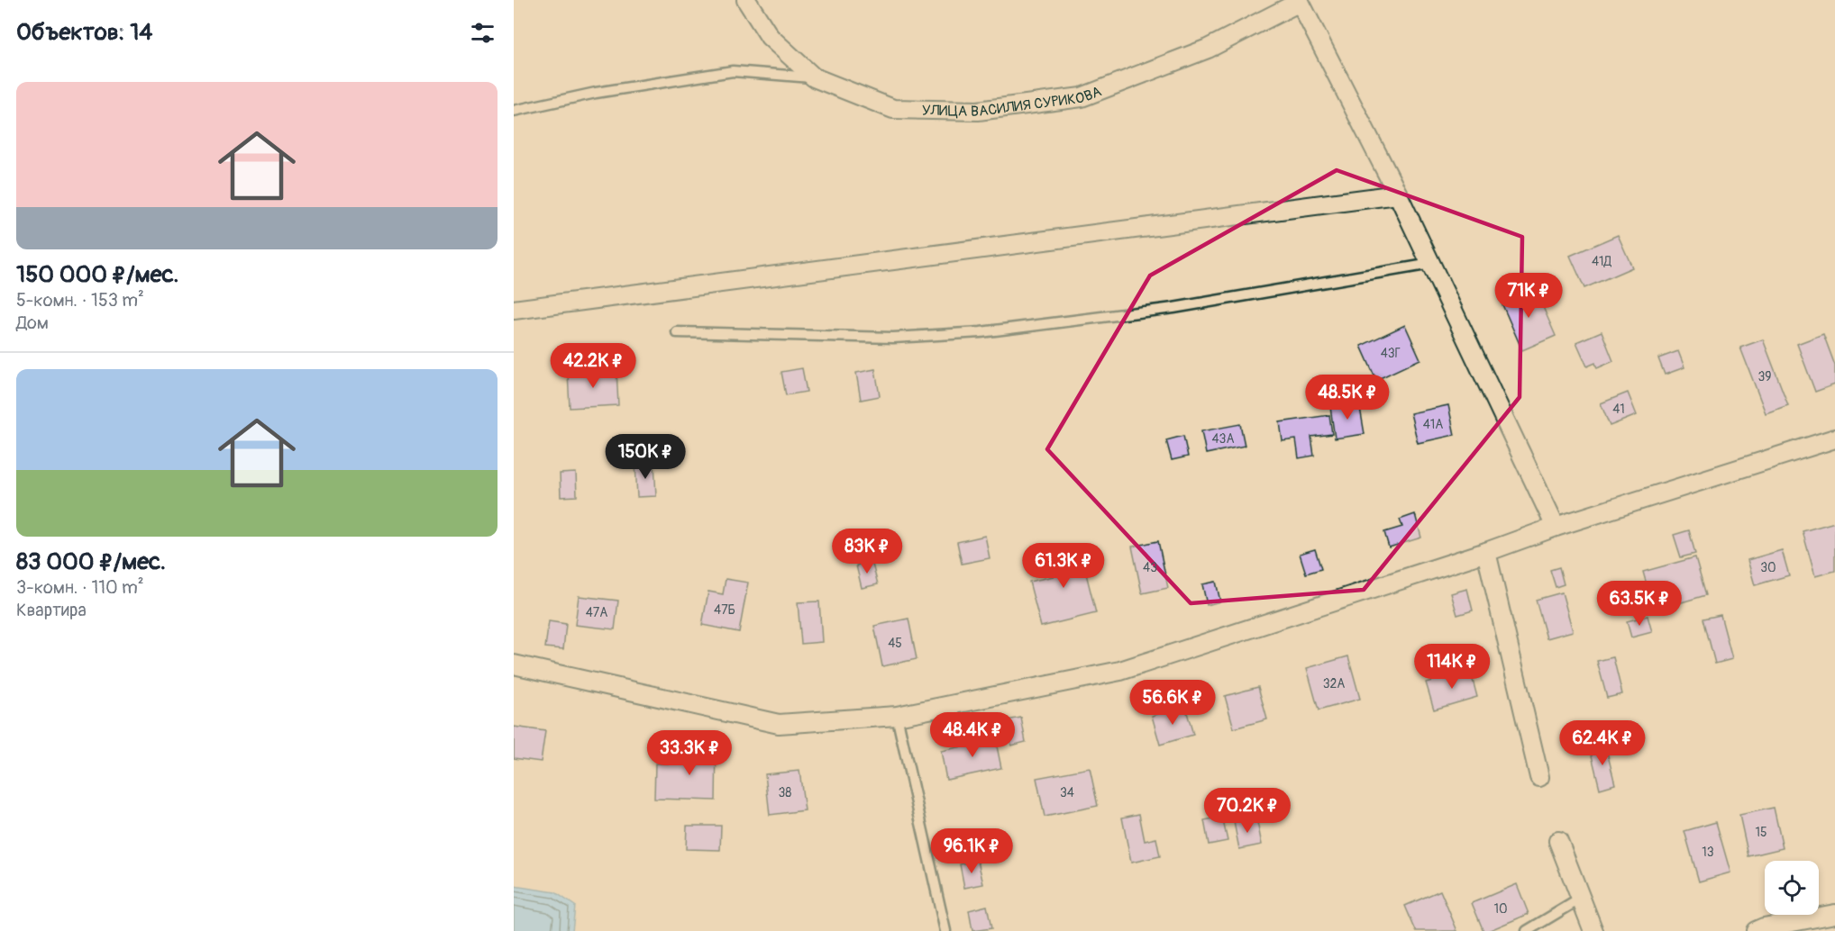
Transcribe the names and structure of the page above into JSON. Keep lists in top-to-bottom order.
{
  "streets": {
    "street": ["УЛИЦА ВАСИЛИЯ СУРИКОВА"]
  },
  "house_numbers": [
    "41Д",
    "43Г",
    "39",
    "41",
    "41А",
    "43А",
    "43",
    "30",
    "47Б",
    "47А",
    "45",
    "32А",
    "38",
    "34",
    "15",
    "13",
    "10"
  ],
  "page": {
    "heading": "Объектов: 14",
    "list": [
      {
        "name": "150 000 ₽/мес.",
        "note": "5-комн. · 153 m² · Дом"
      },
      {
        "name": "83 000 ₽/мес.",
        "note": "3-комн. · 110 m² · Квартира"
      }
    ],
    "price": [
      "71K ₽",
      "42.2K ₽",
      "48.5K ₽",
      "150K ₽",
      "83K ₽",
      "61.3K ₽",
      "63.5K ₽",
      "114K ₽",
      "56.6K ₽",
      "48.4K ₽",
      "62.4K ₽",
      "33.3K ₽",
      "70.2K ₽",
      "96.1K ₽"
    ]
  }
}
